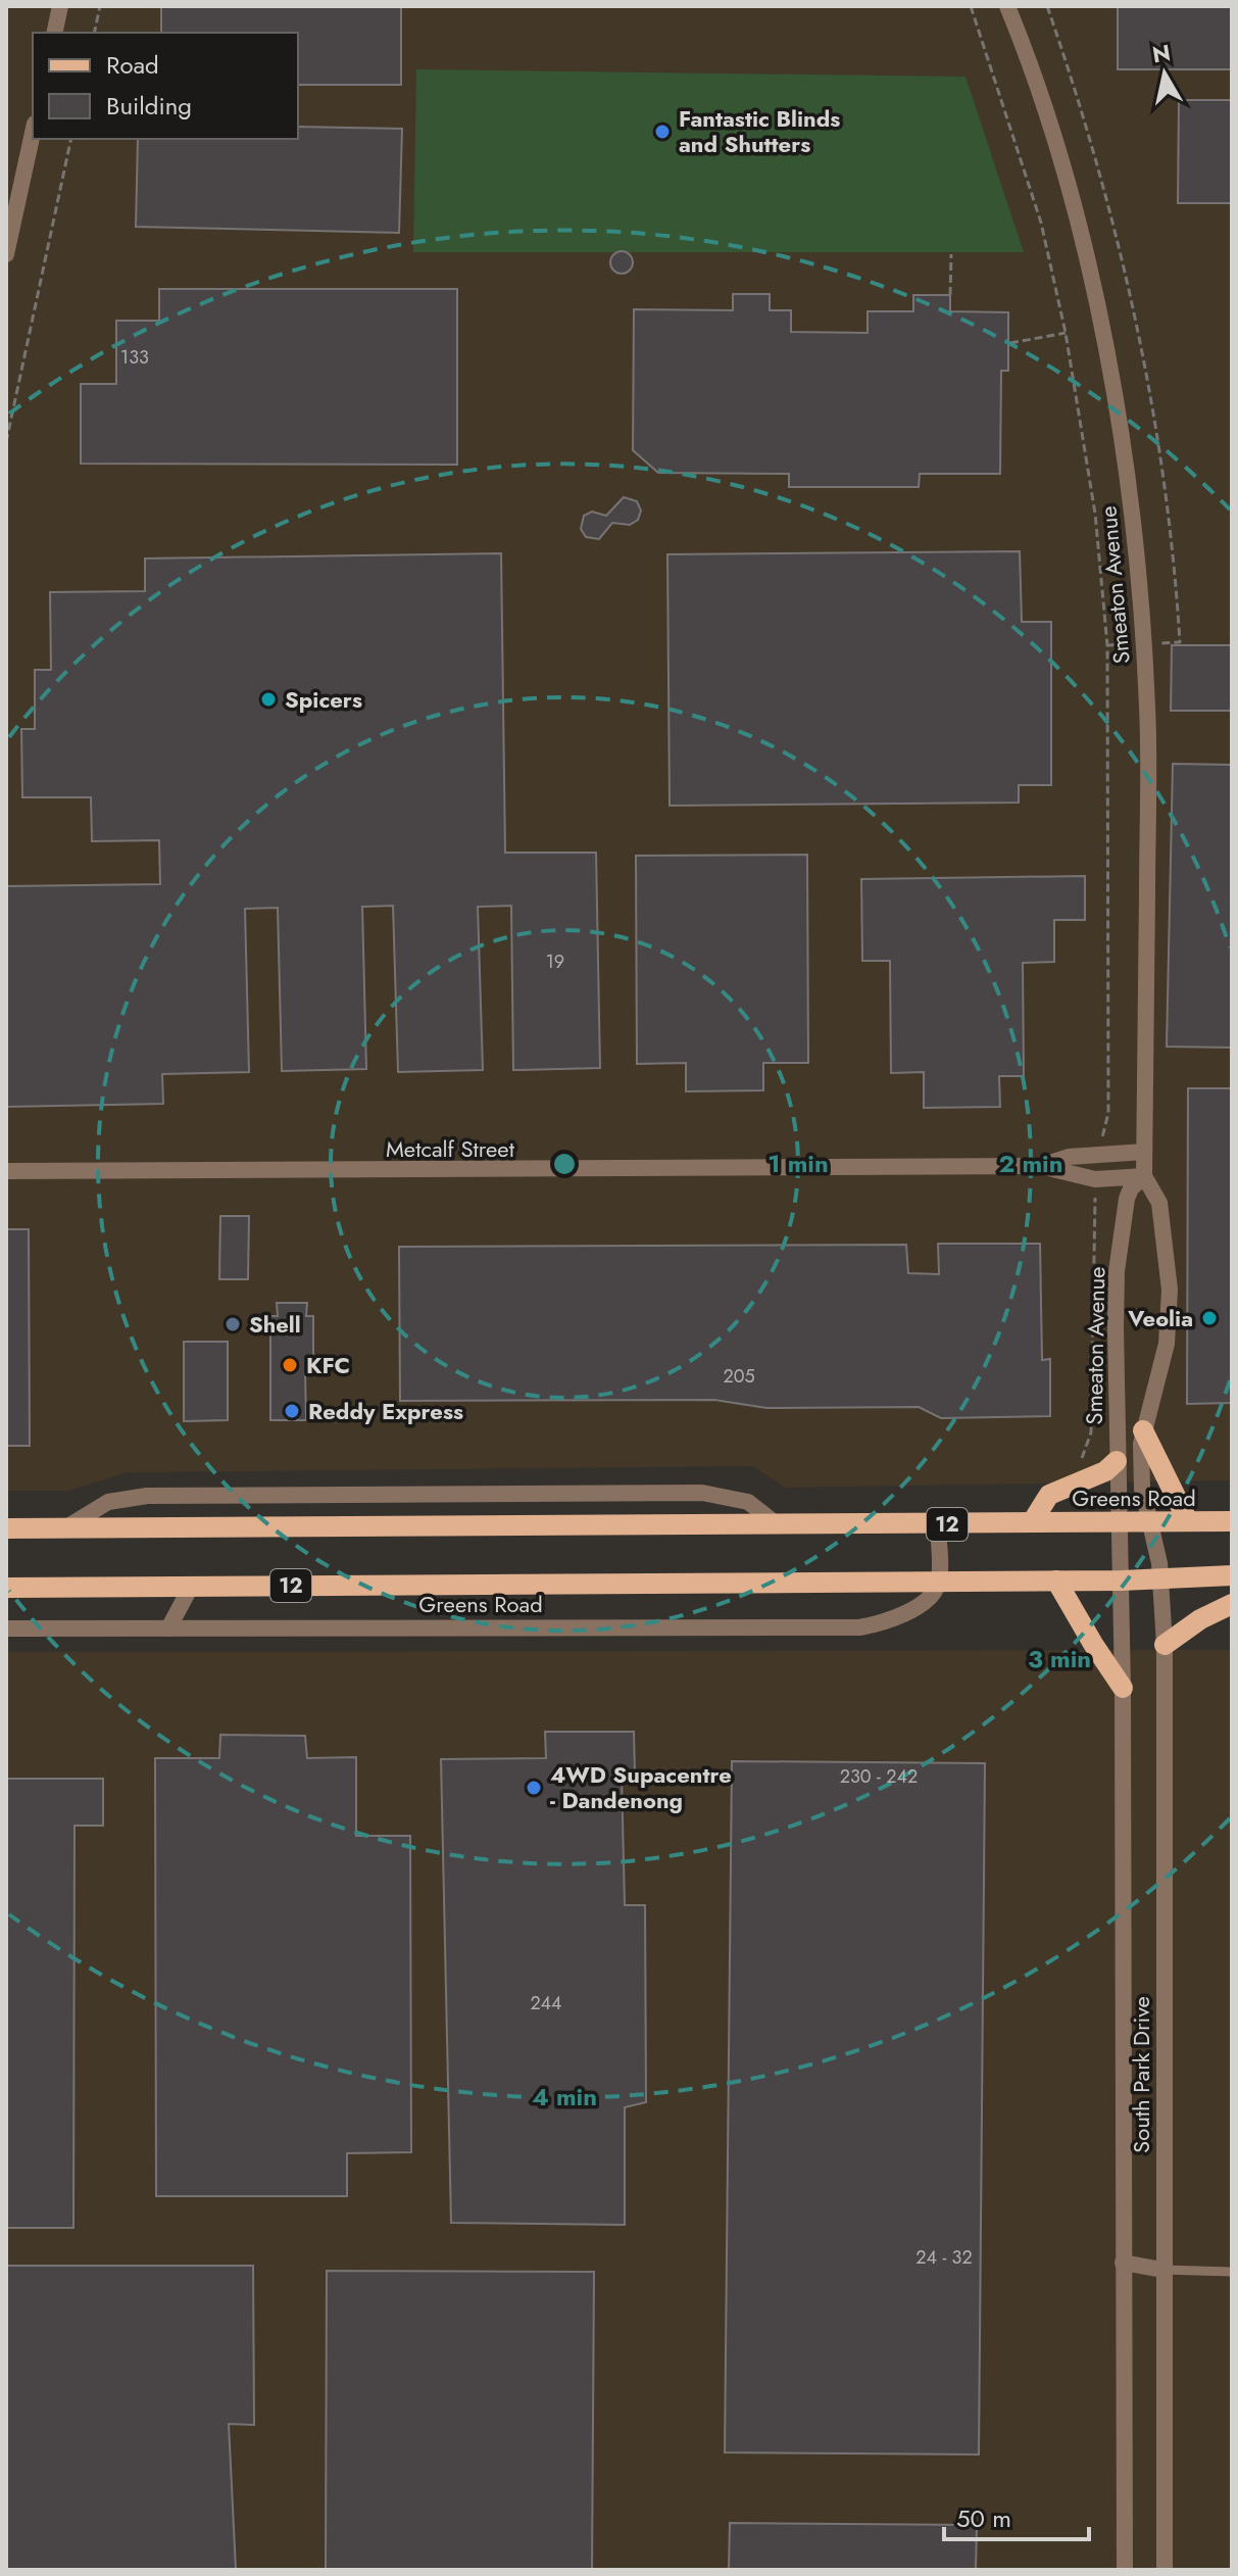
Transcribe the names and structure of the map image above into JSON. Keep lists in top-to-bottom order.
{
  "streets": {
    "main road": ["Greens Road", "12"],
    "street": ["Smeaton Avenue", "Metcalf Street", "South Park Drive"]
  },
  "crossings": [
    ["Smeaton Avenue", "Metcalf Street"],
    ["Smeaton Avenue", "Greens Road"],
    ["Smeaton Avenue", "South Park Drive"],
    ["Greens Road", "South Park Drive"]
  ],
  "places": [
    "Fantastic Blinds and Shutters",
    "Spicers",
    "Veolia",
    "Shell",
    "KFC",
    "Reddy Express",
    "4WD Supacentre - Dandenong"
  ],
  "house_numbers": [
    "133",
    "19",
    "205",
    "230 - 242",
    "244",
    "24 - 32"
  ],
  "legend": ["Road", "Building"],
  "scale_bar": "50 m",
  "north": "top",
  "rings": [
    "1 min",
    "2 min",
    "3 min",
    "4 min"
  ]
}
